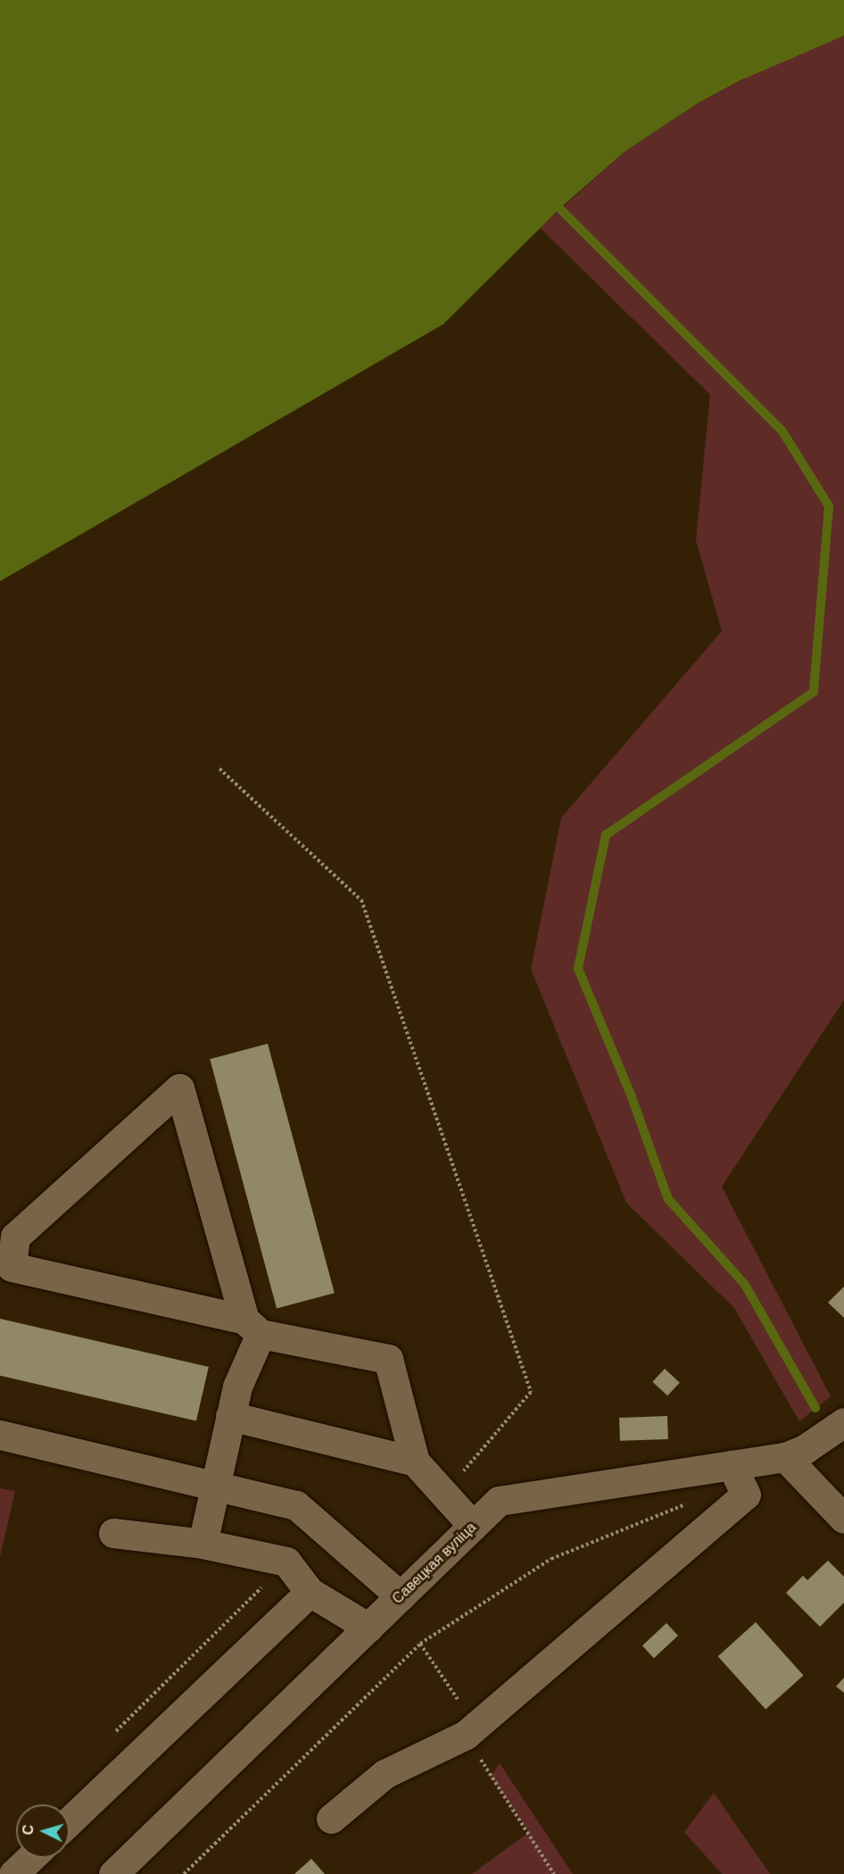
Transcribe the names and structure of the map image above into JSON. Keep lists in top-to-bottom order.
{
  "streets": {
    "street": ["Савецкая вуліца"]
  },
  "north": "left"
}
